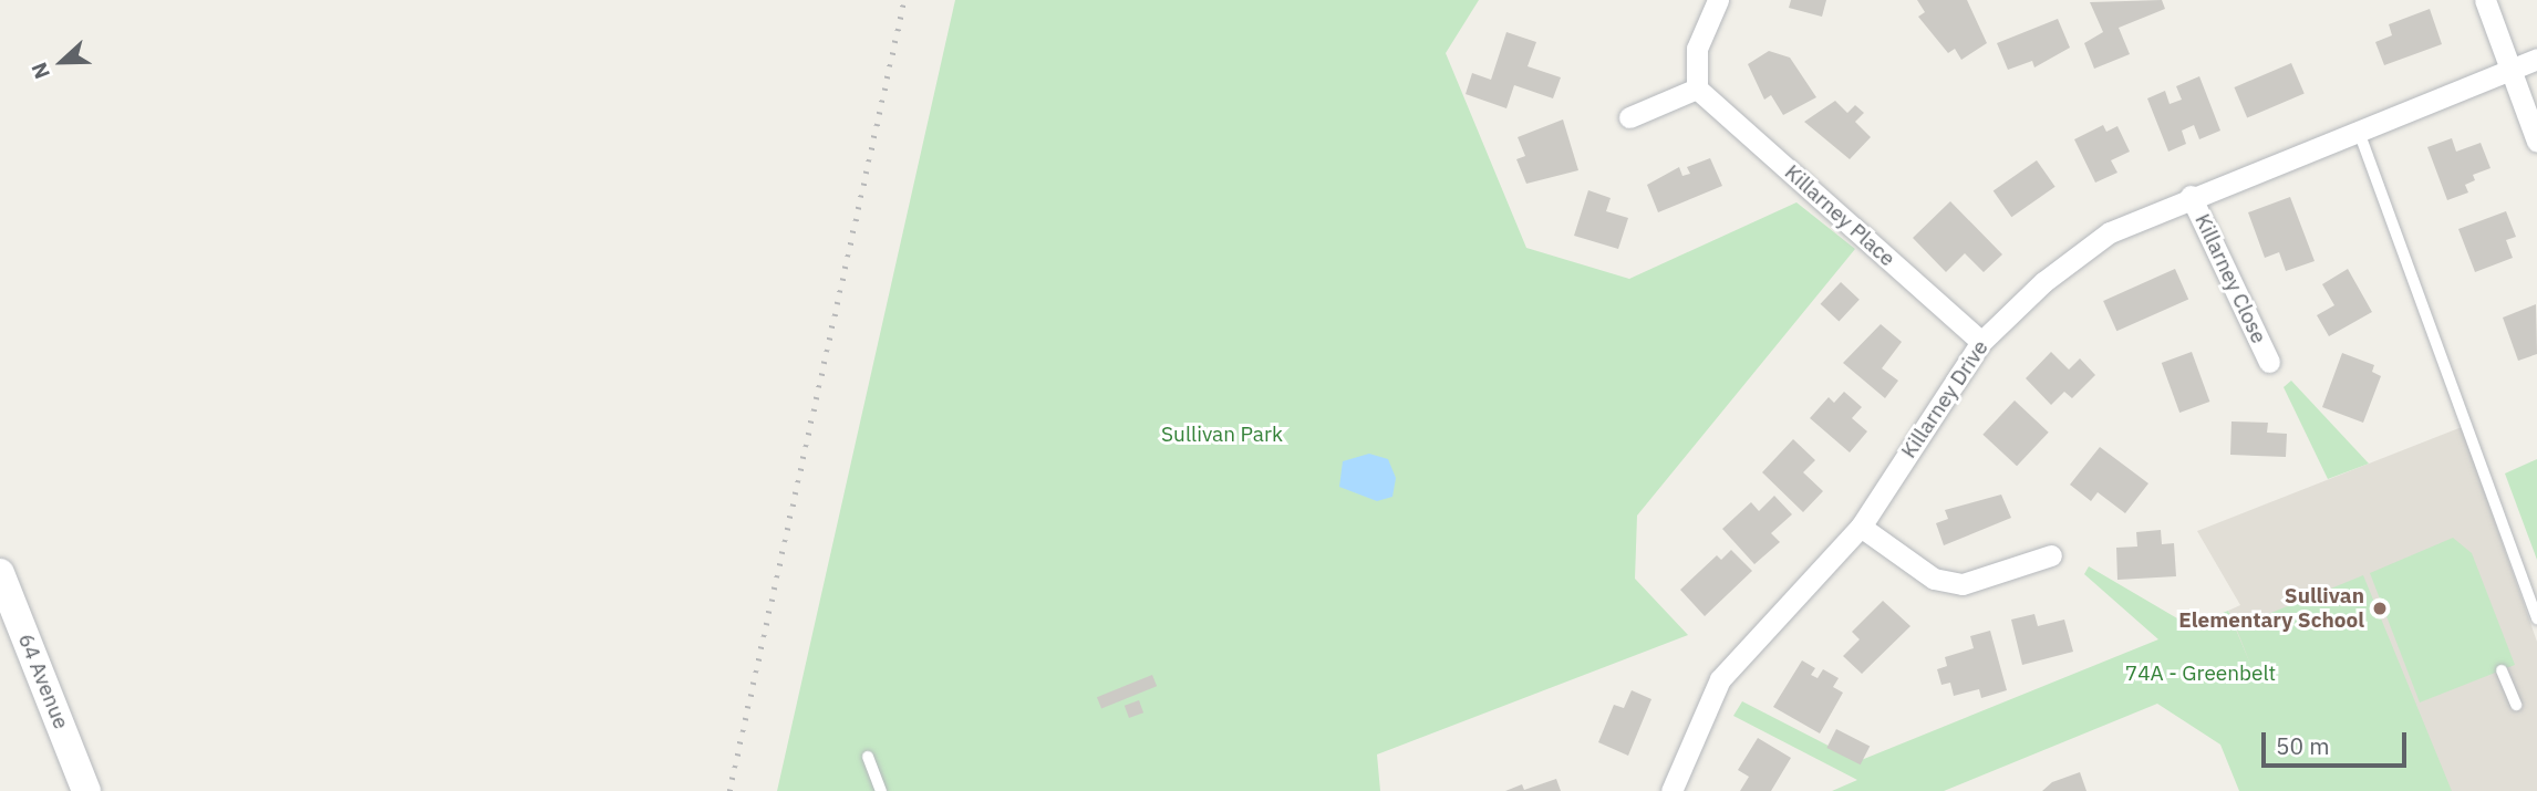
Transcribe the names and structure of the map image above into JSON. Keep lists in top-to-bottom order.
{
  "streets": {
    "main road": ["64 Avenue"],
    "street": ["Killarney Place", "Killarney Close", "Killarney Drive"]
  },
  "crossings": [
    ["Killarney Place", "Killarney Drive"],
    ["Killarney Close", "Killarney Drive"]
  ],
  "parks": ["Sullivan Park", "74A - Greenbelt"],
  "places": ["Sullivan Elementary School"],
  "scale_bar": "50 m",
  "north": "left"
}
